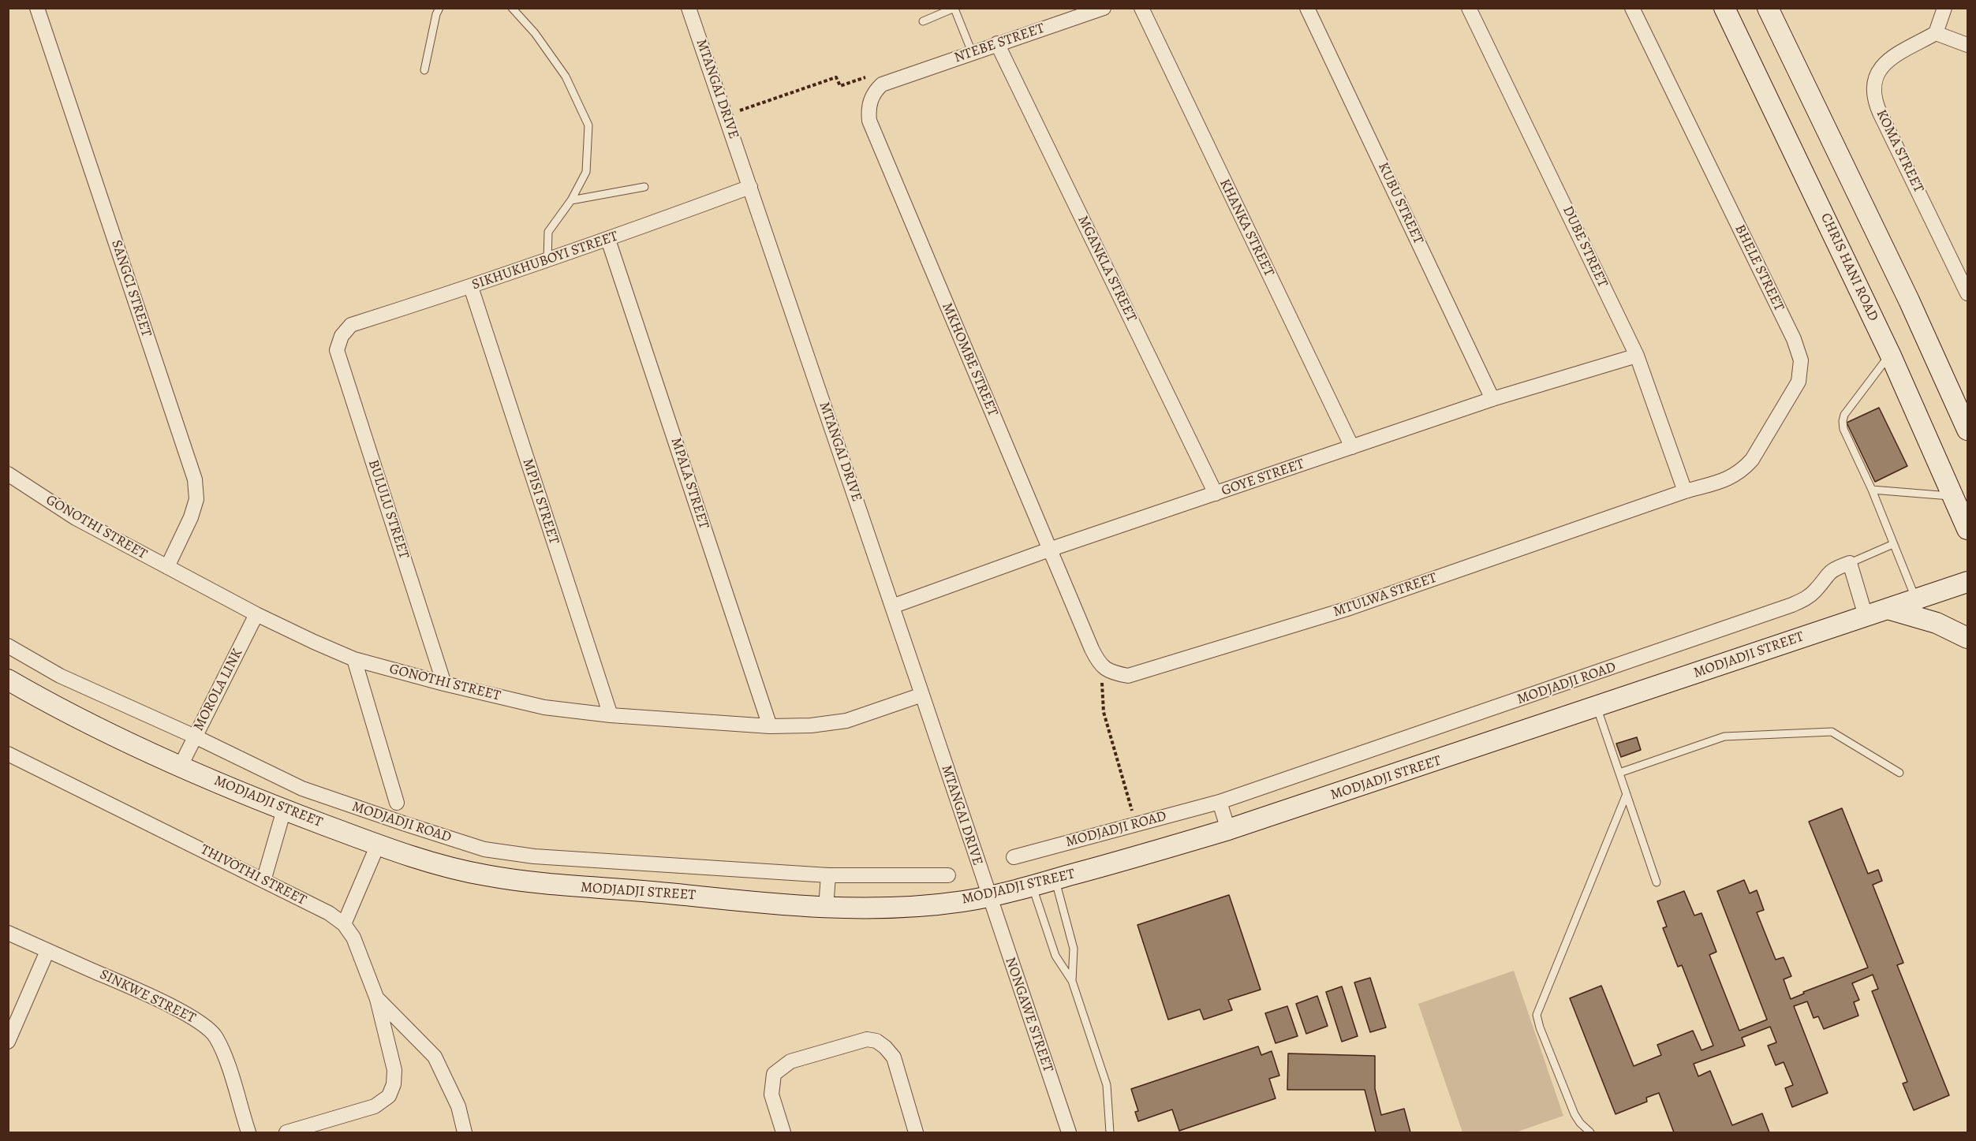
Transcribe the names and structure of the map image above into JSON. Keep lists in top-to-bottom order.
{
  "streets": {
    "street": [
      "NTEBE STREET",
      "MTANGAI DRIVE",
      "KOMA STREET",
      "KUBU STREET",
      "KHANKA STREET",
      "DUBE STREET",
      "SIKHUKHUBOYI STREET",
      "CHRIS HANI ROAD",
      "BHELE STREET",
      "MGANKLA STREET",
      "SANGCI STREET",
      "MKHOMBE STREET",
      "GOYE STREET",
      "MPALA STREET",
      "MPISI STREET",
      "BULULU STREET",
      "GONOTHI STREET",
      "MTULWA STREET",
      "MODJADJI STREET",
      "MODJADJI ROAD",
      "MOROLA LINK",
      "THIVOTHI STREET",
      "SINKWE STREET",
      "NONGAWE STREET"
    ]
  },
  "crossings": [
    ["NTEBE STREET", "MGANKLA STREET"],
    ["NTEBE STREET", "MKHOMBE STREET"],
    ["MTANGAI DRIVE", "SIKHUKHUBOYI STREET"],
    ["MTANGAI DRIVE", "GOYE STREET"],
    ["MTANGAI DRIVE", "GONOTHI STREET"],
    ["MTANGAI DRIVE", "MODJADJI STREET"],
    ["MTANGAI DRIVE", "NONGAWE STREET"],
    ["KUBU STREET", "GOYE STREET"],
    ["KHANKA STREET", "GOYE STREET"],
    ["DUBE STREET", "BHELE STREET"],
    ["DUBE STREET", "GOYE STREET"],
    ["DUBE STREET", "MTULWA STREET"],
    ["SIKHUKHUBOYI STREET", "MPALA STREET"],
    ["SIKHUKHUBOYI STREET", "MPISI STREET"],
    ["SIKHUKHUBOYI STREET", "BULULU STREET"],
    ["BHELE STREET", "MTULWA STREET"],
    ["MGANKLA STREET", "GOYE STREET"],
    ["SANGCI STREET", "GONOTHI STREET"],
    ["MKHOMBE STREET", "GOYE STREET"],
    ["MKHOMBE STREET", "MTULWA STREET"],
    ["MPALA STREET", "GONOTHI STREET"],
    ["MPISI STREET", "GONOTHI STREET"],
    ["BULULU STREET", "GONOTHI STREET"],
    ["GONOTHI STREET", "MOROLA LINK"],
    ["MODJADJI STREET", "MOROLA LINK"],
    ["MODJADJI STREET", "NONGAWE STREET"],
    ["MODJADJI ROAD", "MOROLA LINK"]
  ]
}
